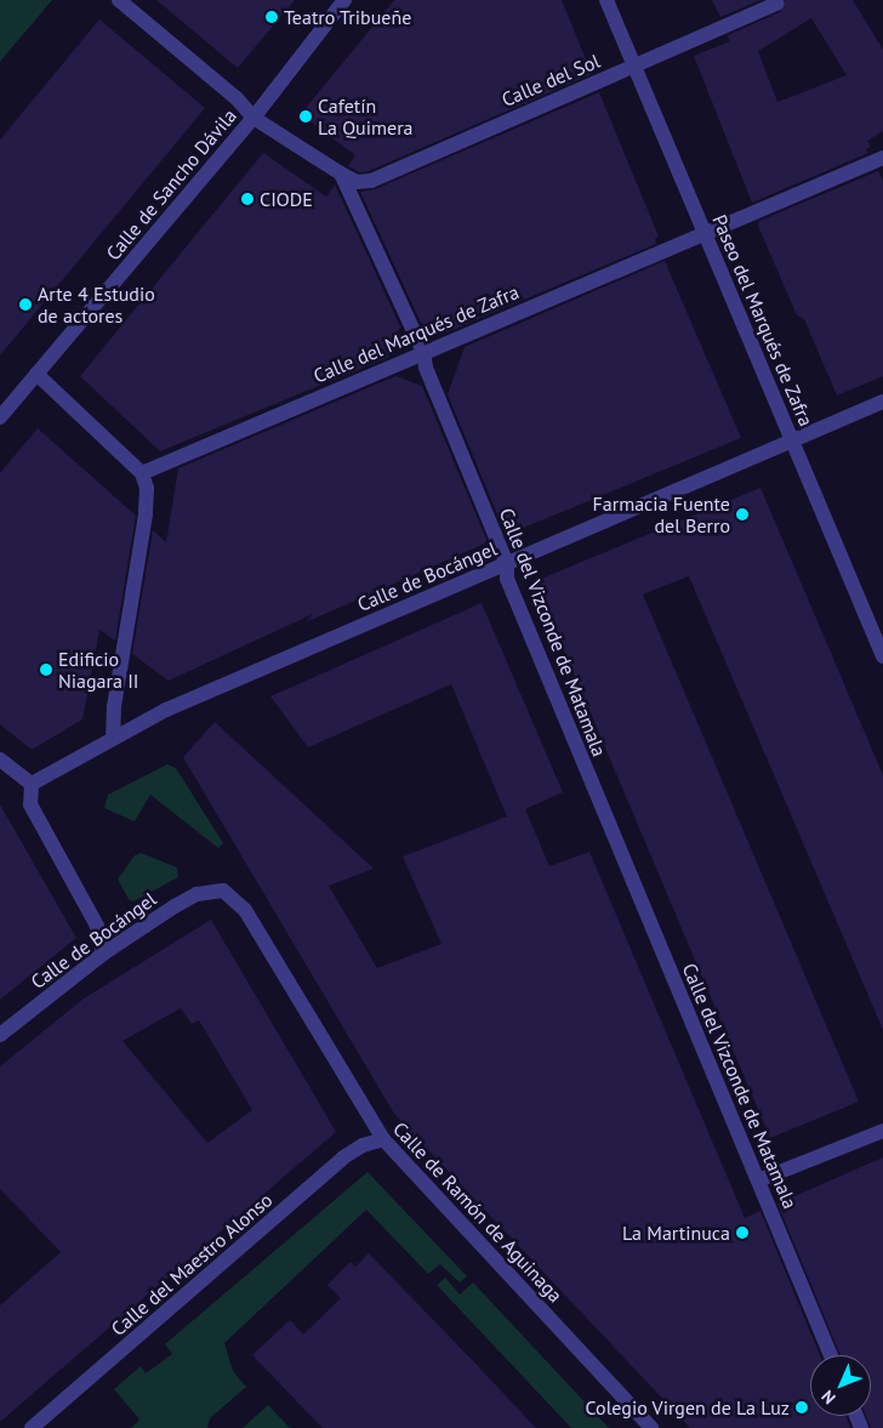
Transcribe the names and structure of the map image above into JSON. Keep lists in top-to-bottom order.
{
  "streets": {
    "street": [
      "Calle del Sol",
      "Calle de Sancho Dávila",
      "Paseo del Marqués de Zafra",
      "Calle del Marqués de Zafra",
      "Calle de Bocángel",
      "Calle del Vizconde de Matamala",
      "Calle de Ramón de Aguinaga",
      "Calle del Maestro Alonso"
    ]
  },
  "crossings": [
    ["Calle del Sol", "Paseo del Marqués de Zafra"],
    ["Calle del Sol", "Calle del Vizconde de Matamala"],
    ["Paseo del Marqués de Zafra", "Calle del Marqués de Zafra"],
    ["Paseo del Marqués de Zafra", "Calle de Bocángel"],
    ["Calle del Marqués de Zafra", "Calle del Vizconde de Matamala"],
    ["Calle de Bocángel", "Calle del Vizconde de Matamala"],
    ["Calle de Bocángel", "Calle de Ramón de Aguinaga"],
    ["Calle de Ramón de Aguinaga", "Calle del Maestro Alonso"]
  ],
  "places": [
    "Teatro Tribueñe",
    "Cafetín La Quimera",
    "CIODE",
    "Arte 4 Estudio de actores",
    "Farmacia Fuente del Berro",
    "Edificio Niagara II",
    "La Martinuca",
    "Colegio Virgen de La Luz"
  ],
  "north": "bottom left"
}
